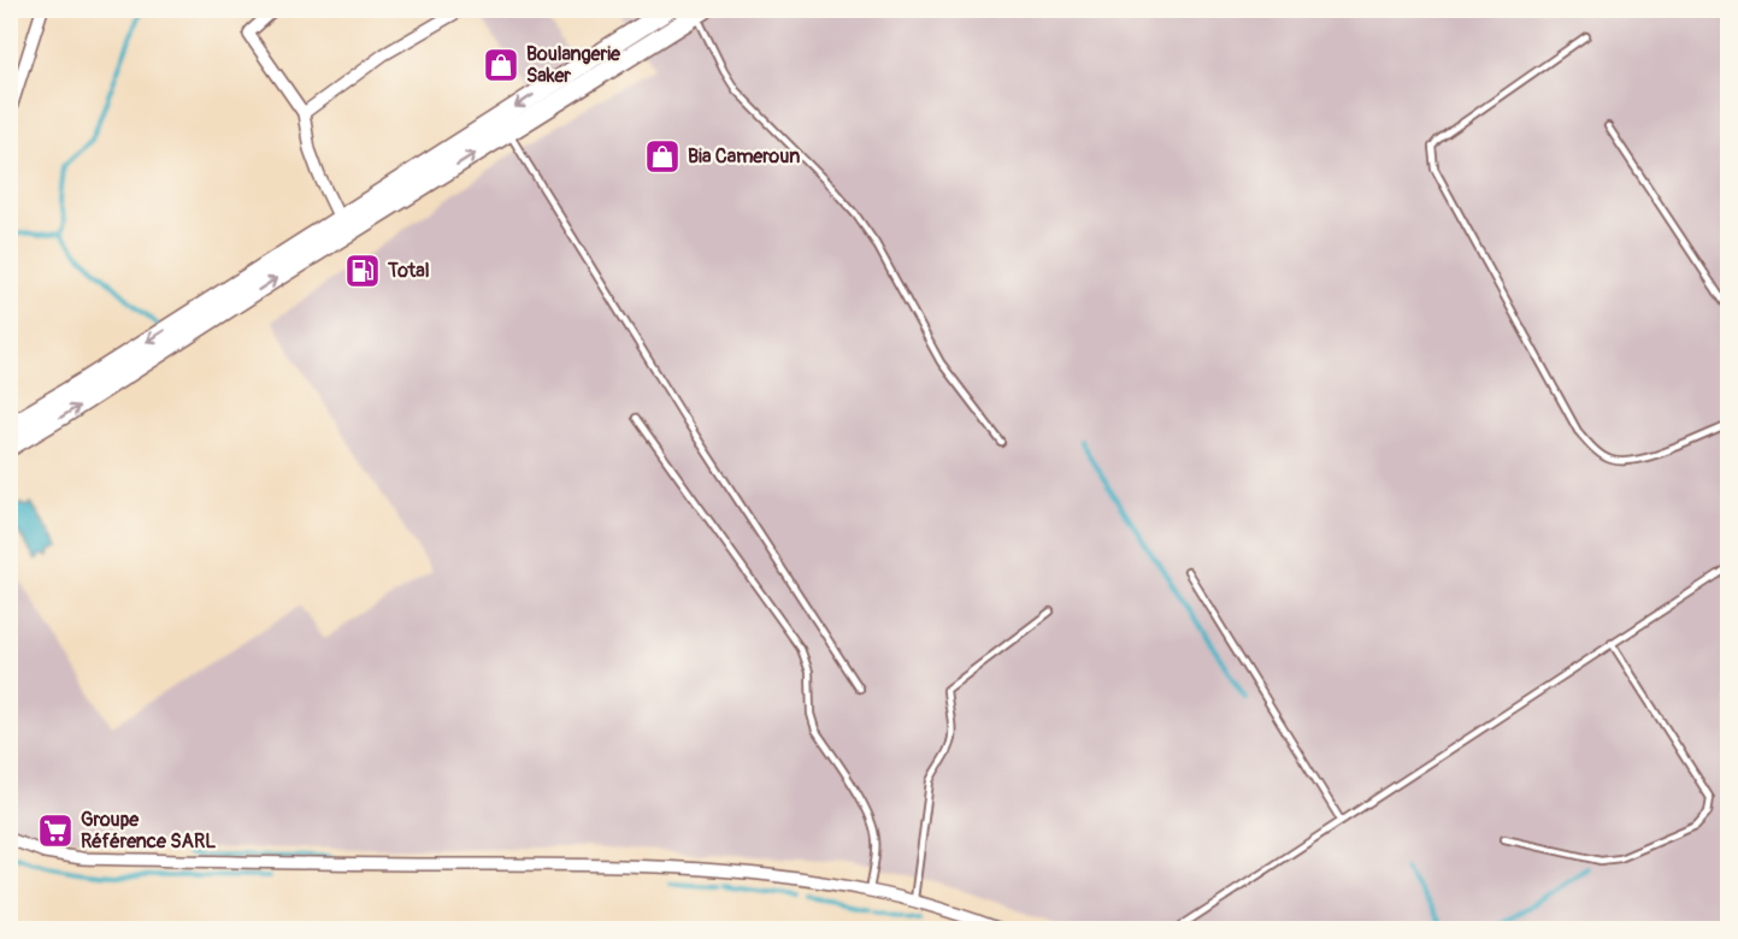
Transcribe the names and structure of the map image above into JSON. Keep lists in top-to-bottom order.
{
  "places": {
    "shop": ["Boulangerie Saker", "Bia Cameroun"],
    "fuel station": ["Total"],
    "supermarket": ["Groupe Référence SARL"]
  }
}
